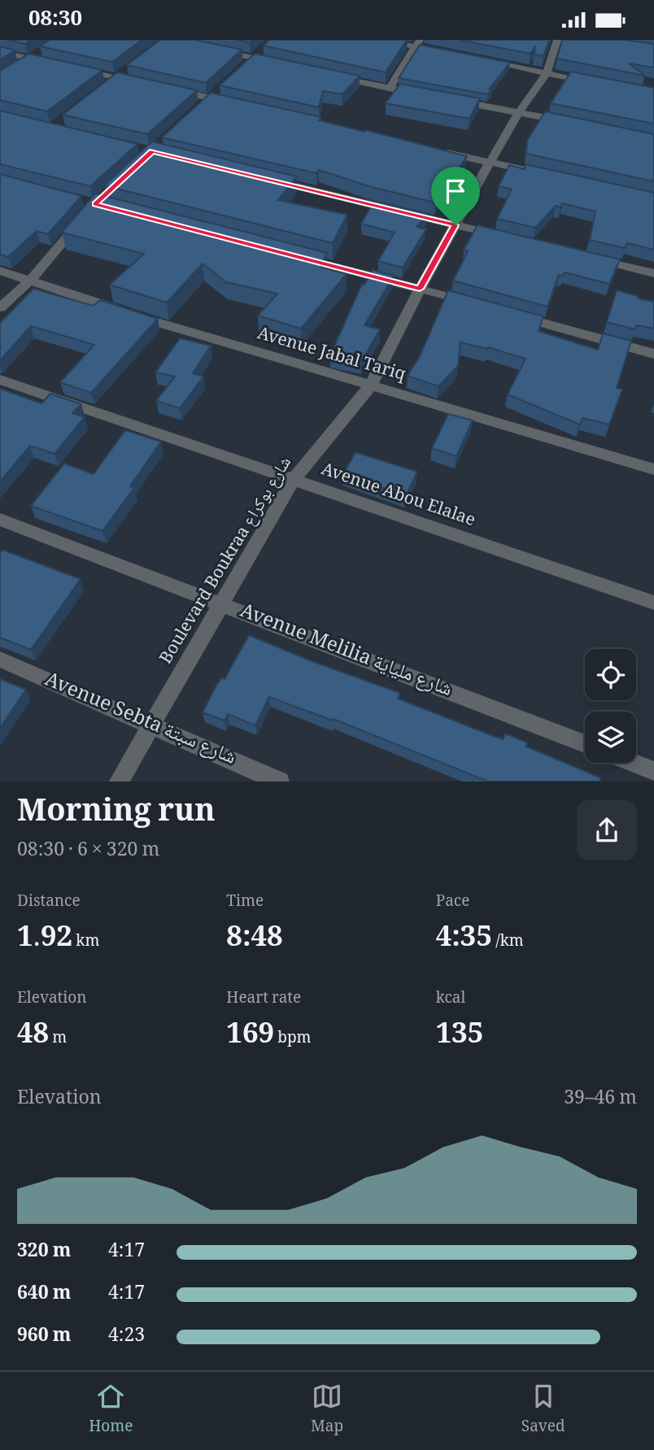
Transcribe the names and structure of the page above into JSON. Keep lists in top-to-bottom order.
{
  "streets": {
    "street": [
      "Avenue Jabal Tariq",
      "Avenue Abou Elalae",
      "Boulevard Boukraa شارع بوكراع",
      "Avenue Melilia شارع ملياية",
      "Avenue Sebta شارع سبتة"
    ]
  },
  "crossings": [
    ["Avenue Jabal Tariq", "Boulevard Boukraa شارع بوكراع"],
    ["Avenue Abou Elalae", "Boulevard Boukraa شارع بوكراع"],
    ["Boulevard Boukraa شارع بوكراع", "Avenue Melilia شارع ملياية"],
    ["Boulevard Boukraa شارع بوكراع", "Avenue Sebta شارع سبتة"]
  ],
  "page": {
    "status": "08:30",
    "heading": ["Morning run", "08:30 · 6 × 320 m"],
    "stats": [
      ["Distance", "1.92 km"],
      ["Time", "8:48"],
      ["Pace", "4:35 /km"],
      ["Elevation", "48 m"],
      ["Heart rate", "169 bpm"],
      ["kcal", "135"]
    ],
    "chart": ["Elevation", "39–46 m"],
    "list": [
      {
        "name": "320 m",
        "note": "4:17"
      },
      {
        "name": "640 m",
        "note": "4:17"
      },
      {
        "name": "960 m",
        "note": "4:23"
      }
    ],
    "tabs": ["Home", "Map", "Saved"]
  }
}
